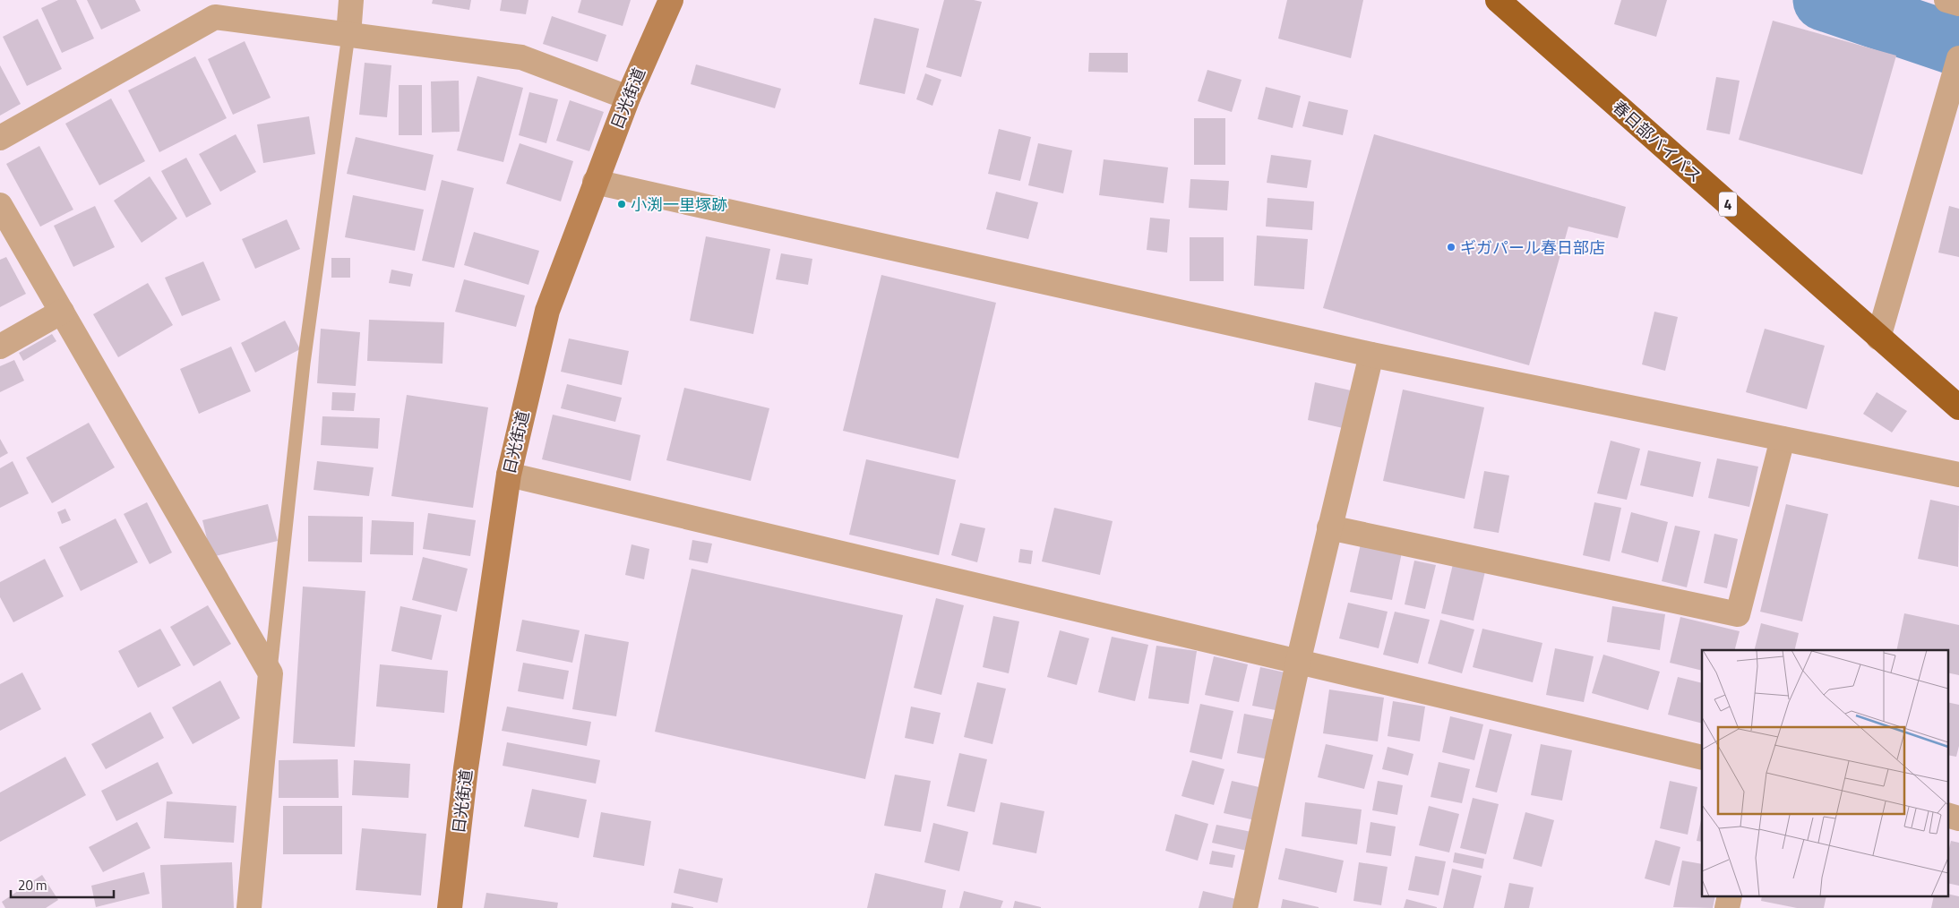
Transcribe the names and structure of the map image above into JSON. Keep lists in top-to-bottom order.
{
  "streets": {
    "highway": ["春日部バイパス", "4"],
    "main road": ["日光街道"]
  },
  "places": ["小渕一里塚跡", "ギガパール春日部店"],
  "scale_bar": "20 m"
}
